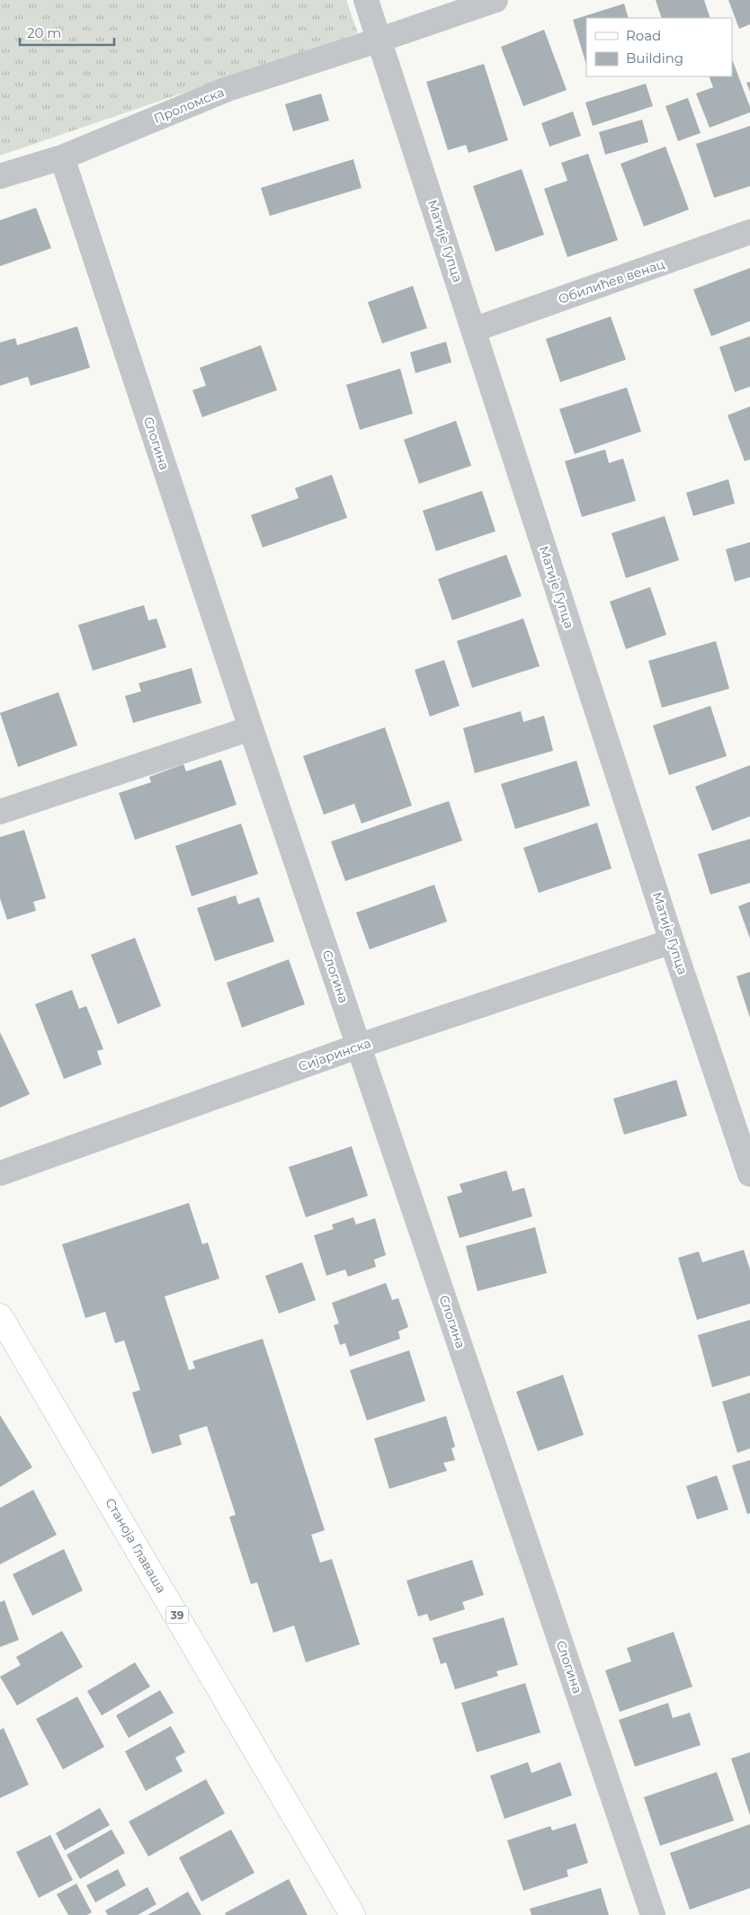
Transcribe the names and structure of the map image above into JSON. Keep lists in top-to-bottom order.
{
  "streets": {
    "main road": ["Станоја Главаша", "39"],
    "street": [
      "Проломска",
      "Матије Гупца",
      "Обилићев венац",
      "Слогина",
      "Сијаринска"
    ]
  },
  "crossings": [
    ["Проломска", "Матије Гупца"],
    ["Проломска", "Слогина"],
    ["Матије Гупца", "Обилићев венац"],
    ["Матије Гупца", "Сијаринска"],
    ["Слогина", "Сијаринска"]
  ],
  "legend": ["Road", "Building"],
  "scale_bar": "20 m"
}
